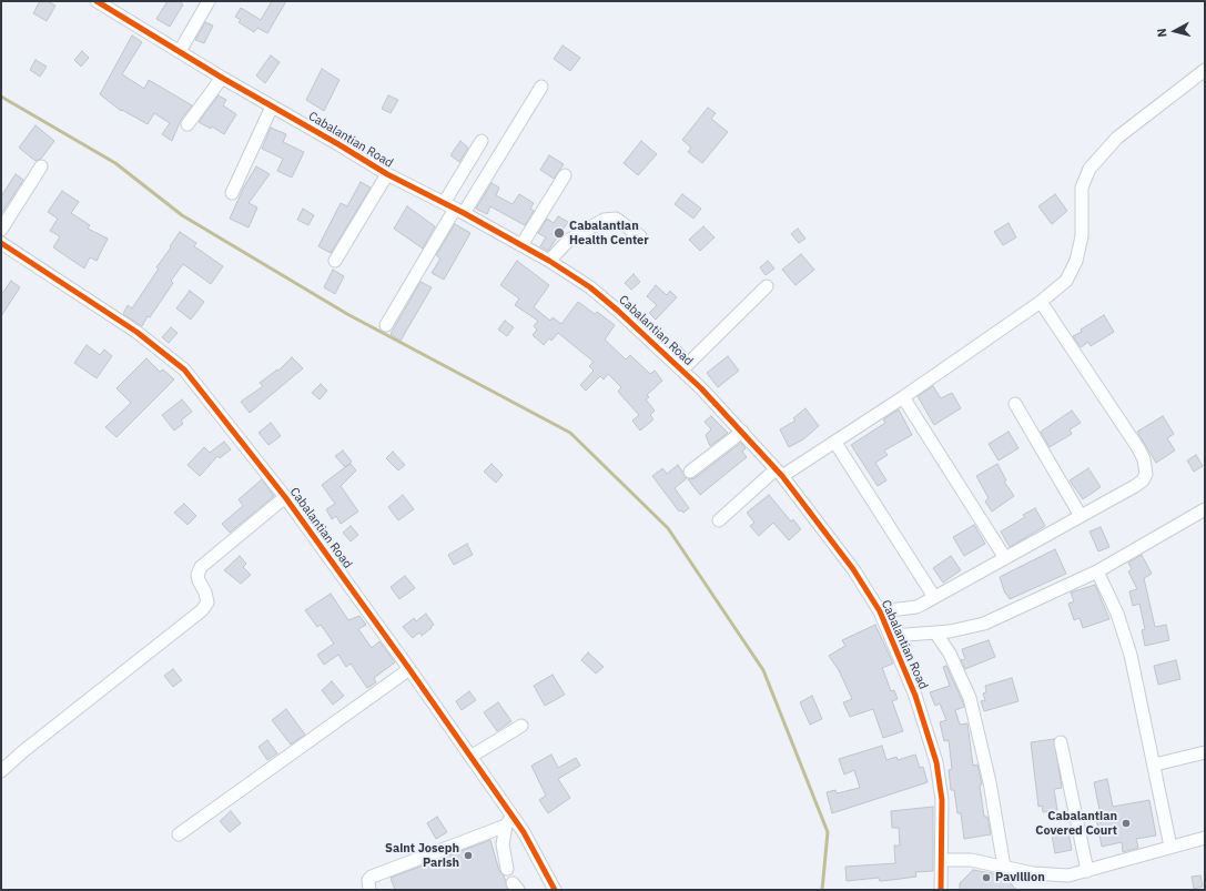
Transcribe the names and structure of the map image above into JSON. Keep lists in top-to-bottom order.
{
  "streets": {
    "street": ["Cabalantian Road"]
  },
  "places": [
    "Cabalantian Health Center",
    "Cabalantian Covered Court",
    "Saint Joseph Parish",
    "Pavillion"
  ],
  "north": "left"
}
